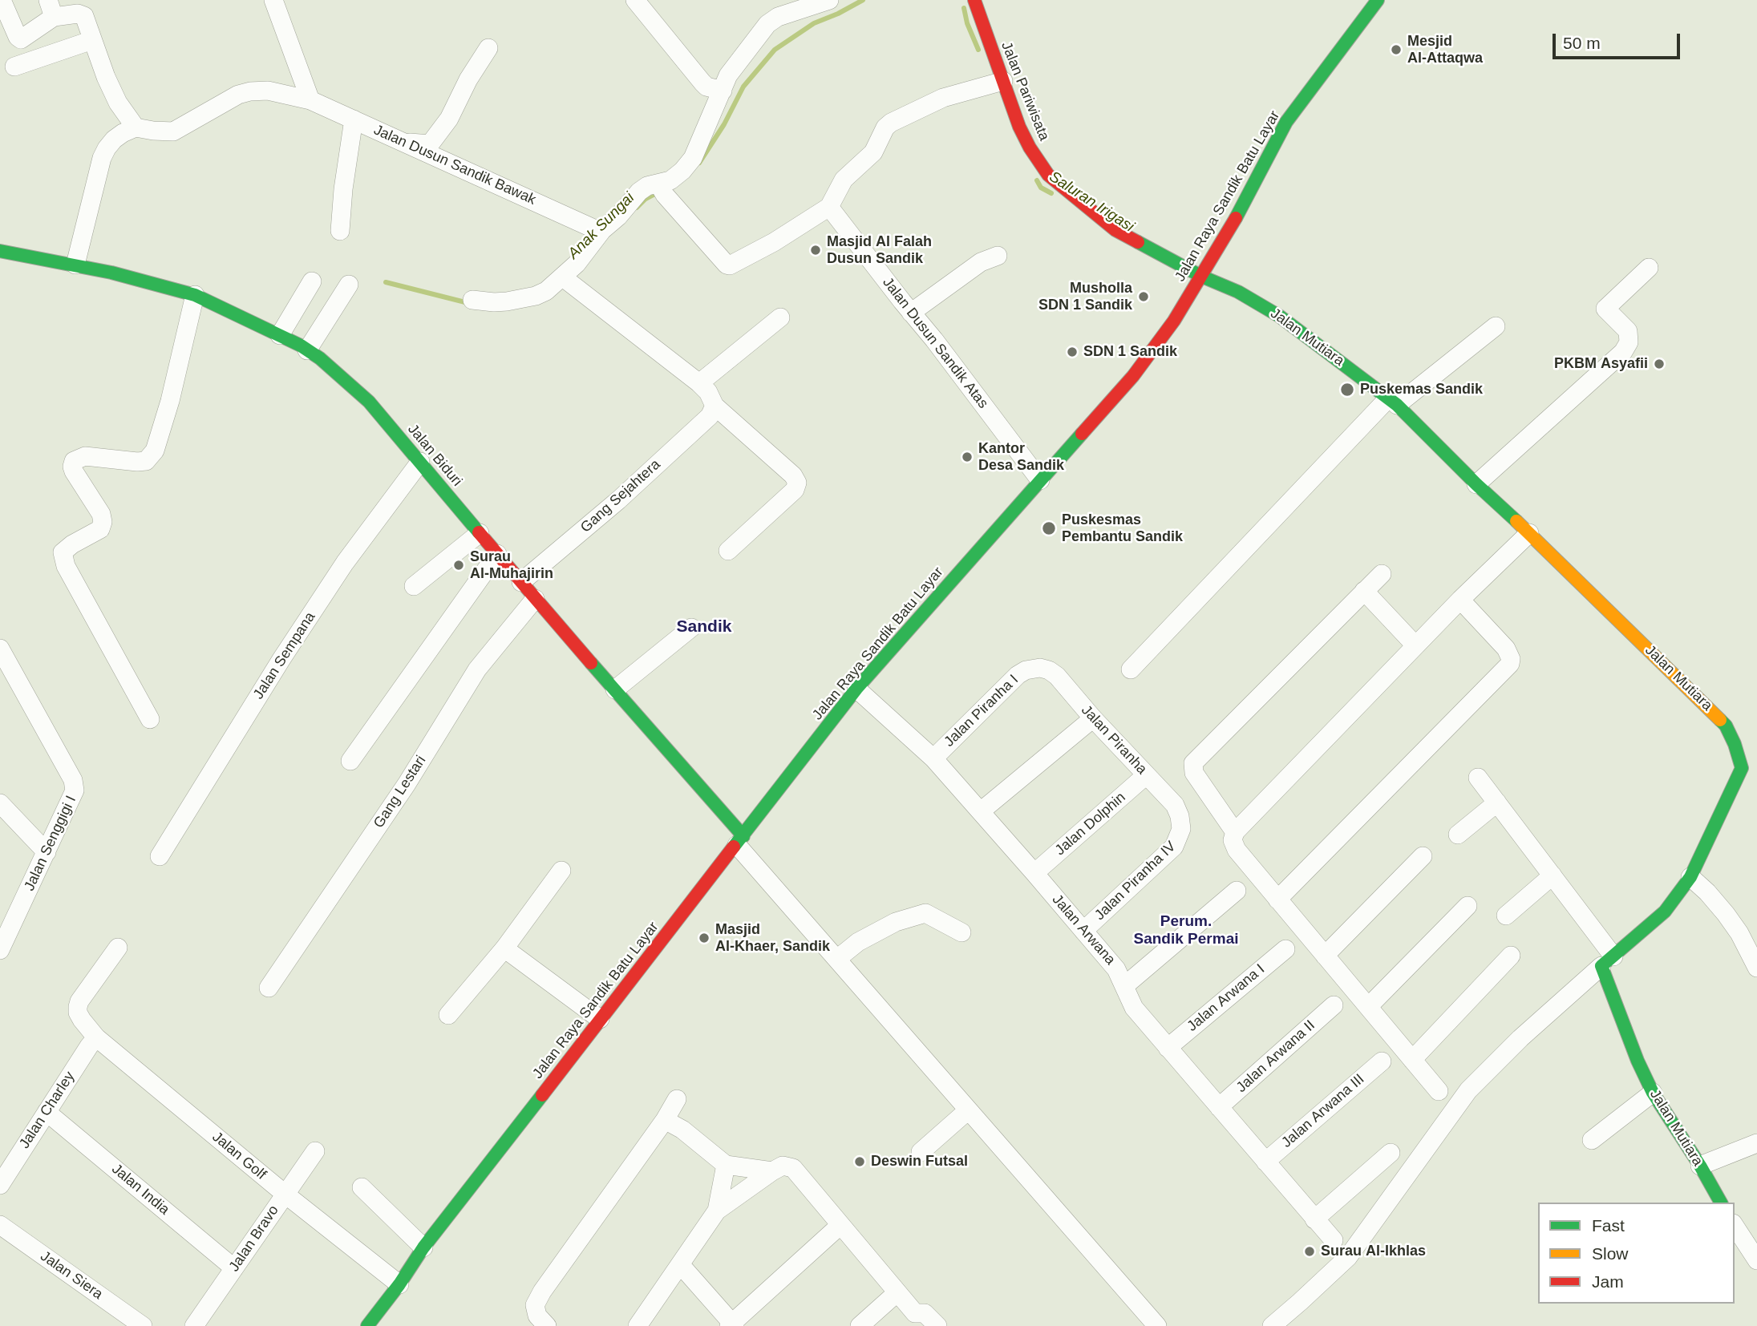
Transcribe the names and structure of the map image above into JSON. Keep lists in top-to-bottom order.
{
  "streets": {
    "street": [
      "Jalan Pariwisata",
      "Jalan Dusun Sandik Bawak",
      "Jalan Raya Sandik Batu Layar",
      "Jalan Mutiara",
      "Jalan Dusun Sandik Atas",
      "Jalan Biduri",
      "Gang Sejahtera",
      "Jalan Sempana",
      "Jalan Piranha I",
      "Jalan Piranha",
      "Gang Lestari",
      "Jalan Dolphin",
      "Jalan Senggigi I",
      "Jalan Piranha IV",
      "Jalan Arwana",
      "Jalan Arwana I",
      "Jalan Arwana II",
      "Jalan Charley",
      "Jalan Arwana III",
      "Jalan Golf",
      "Jalan India",
      "Jalan Bravo",
      "Jalan Siera"
    ]
  },
  "crossings": [
    ["Jalan Pariwisata", "Jalan Raya Sandik Batu Layar"],
    ["Jalan Pariwisata", "Jalan Mutiara"],
    ["Jalan Raya Sandik Batu Layar", "Jalan Mutiara"],
    ["Jalan Raya Sandik Batu Layar", "Jalan Dusun Sandik Atas"],
    ["Jalan Raya Sandik Batu Layar", "Jalan Biduri"],
    ["Jalan Raya Sandik Batu Layar", "Jalan Arwana"],
    ["Jalan Raya Sandik Batu Layar", "Jalan Golf"],
    ["Jalan Biduri", "Gang Sejahtera"],
    ["Jalan Biduri", "Jalan Sempana"],
    ["Jalan Biduri", "Gang Lestari"],
    ["Jalan Piranha I", "Jalan Piranha"],
    ["Jalan Piranha I", "Jalan Arwana"],
    ["Jalan Piranha", "Jalan Dolphin"],
    ["Jalan Piranha", "Jalan Piranha IV"],
    ["Jalan Dolphin", "Jalan Arwana"],
    ["Jalan Piranha IV", "Jalan Arwana"],
    ["Jalan Arwana", "Jalan Arwana I"],
    ["Jalan Arwana", "Jalan Arwana II"],
    ["Jalan Arwana", "Jalan Arwana III"],
    ["Jalan Charley", "Jalan Golf"],
    ["Jalan Charley", "Jalan India"],
    ["Jalan Golf", "Jalan Bravo"],
    ["Jalan India", "Jalan Bravo"]
  ],
  "districts": ["Sandik", "Perum. Sandik Permai"],
  "water": ["Saluran Irigasi", "Anak Sungai"],
  "places": [
    "Mesjid Al-Attaqwa",
    "Masjid Al Falah Dusun Sandik",
    "Musholla SDN 1 Sandik",
    "SDN 1 Sandik",
    "PKBM Asyafii",
    "Puskemas Sandik",
    "Kantor Desa Sandik",
    "Puskesmas Pembantu Sandik",
    "Surau Al-Muhajirin",
    "Masjid Al-Khaer, Sandik",
    "Deswin Futsal",
    "Surau Al-Ikhlas"
  ],
  "legend": ["Fast", "Slow", "Jam"],
  "scale_bar": "50 m"
}
